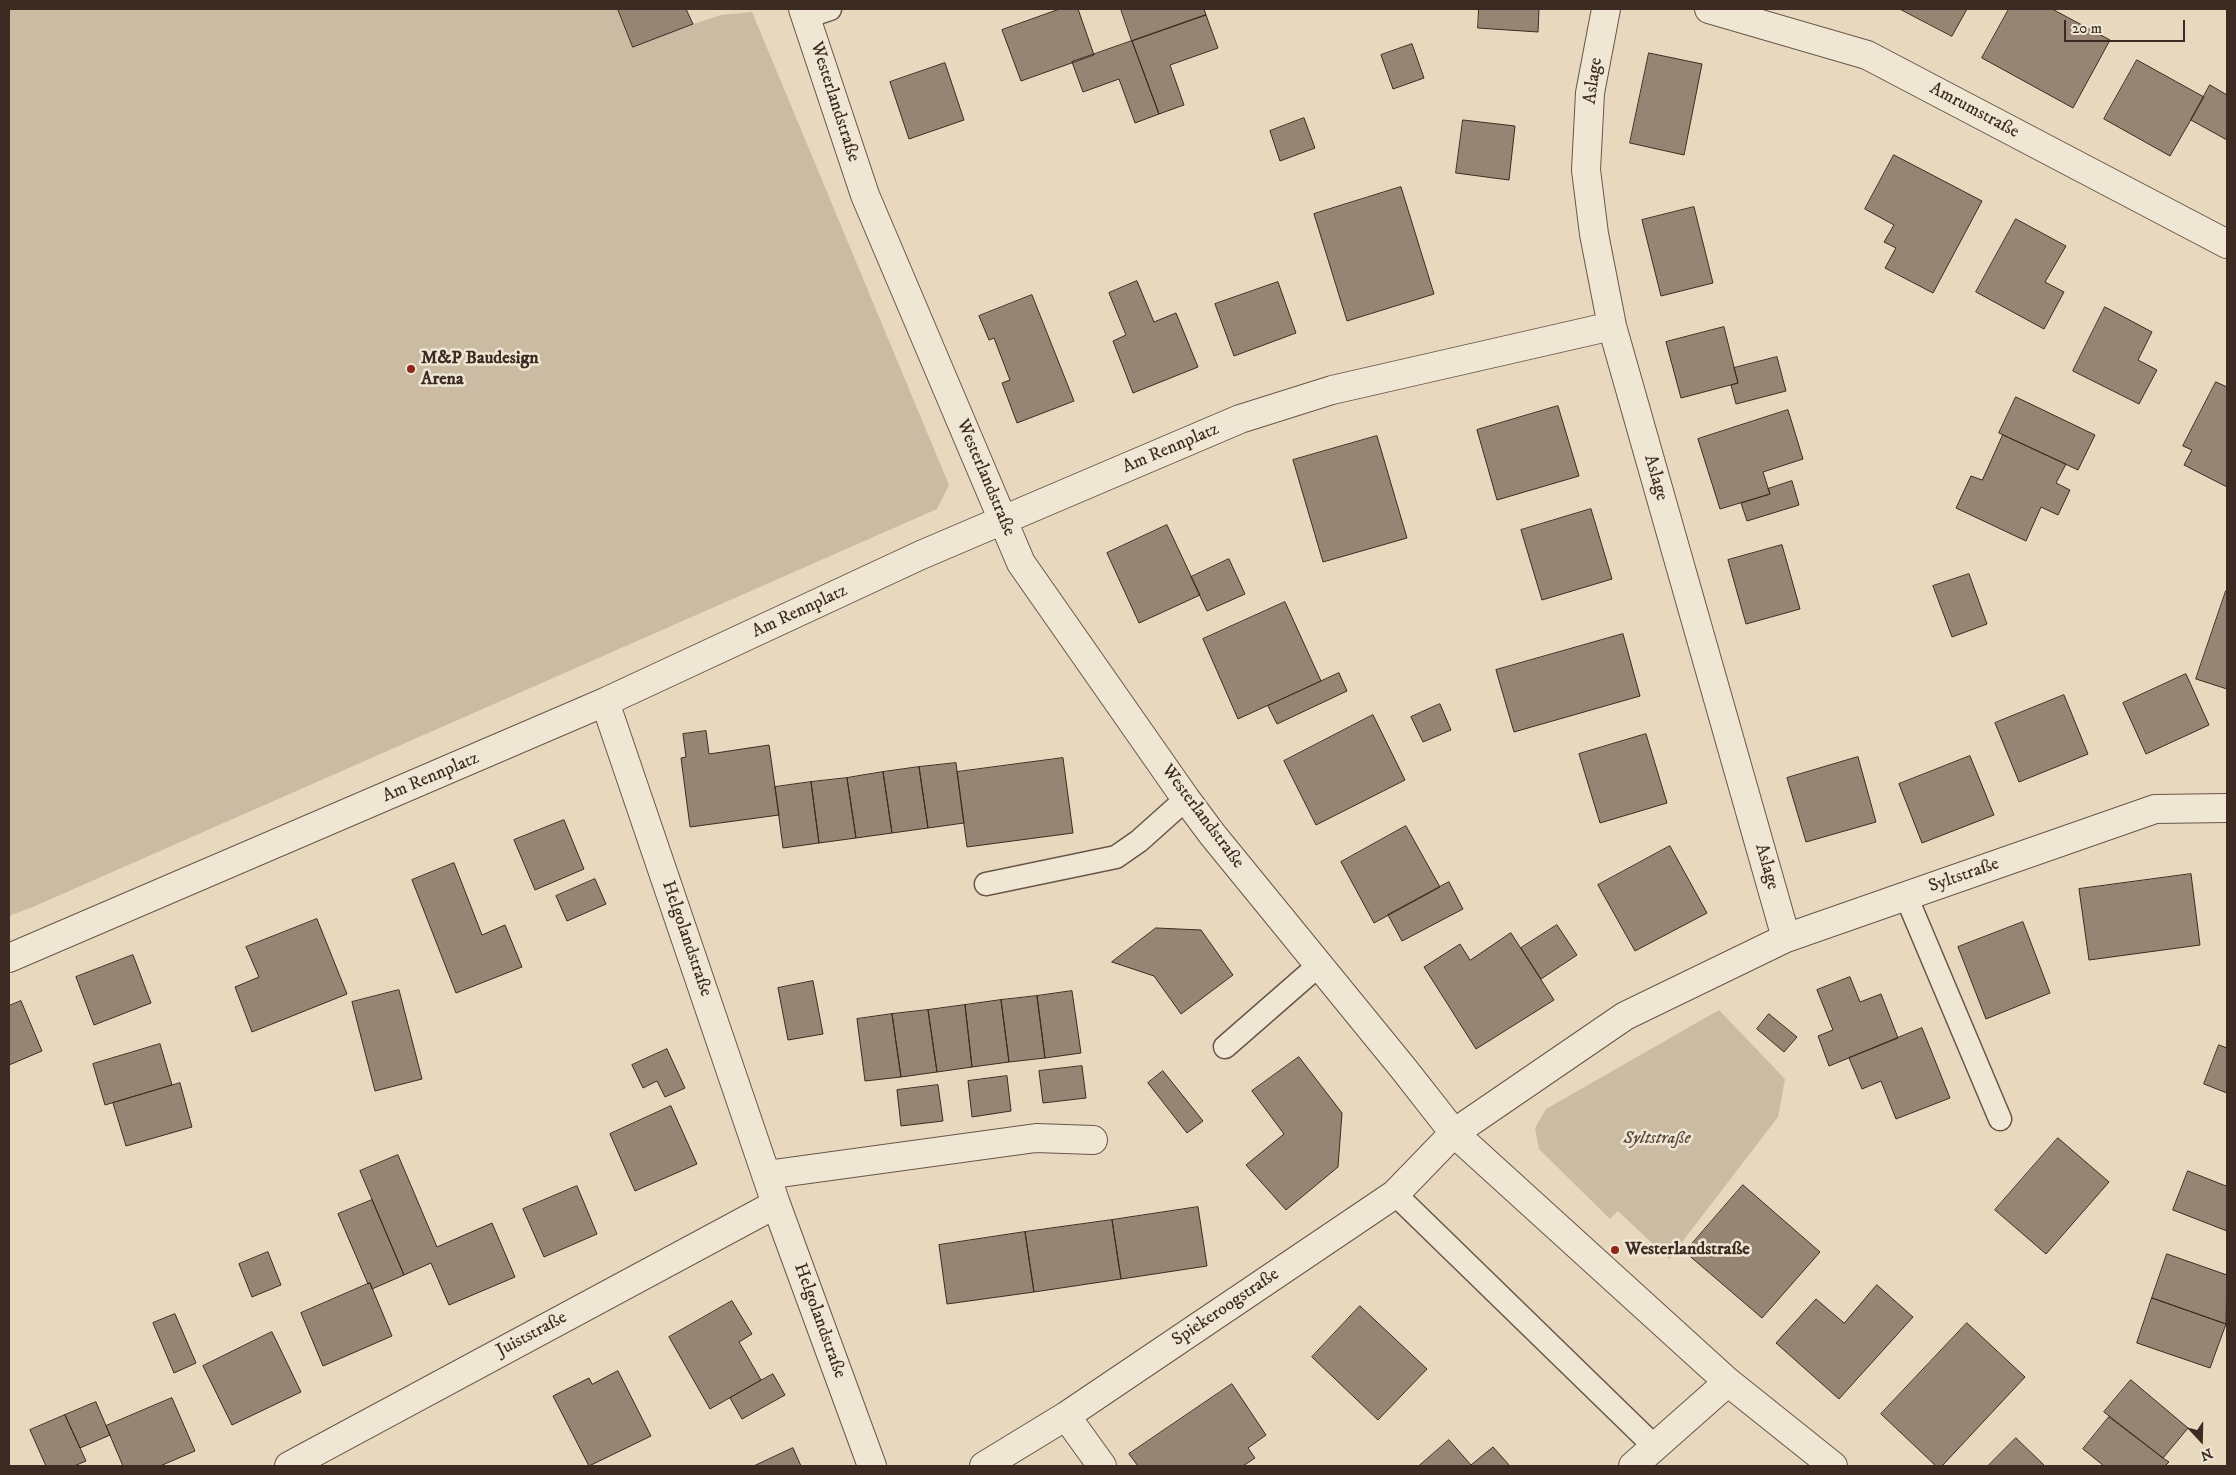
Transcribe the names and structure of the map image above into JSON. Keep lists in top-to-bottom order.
{
  "streets": {
    "street": [
      "Aslage",
      "Westerlandstraße",
      "Amrumstraße",
      "Am Rennplatz",
      "Syltstraße",
      "Helgolandstraße",
      "Spiekeroogstraße",
      "Juiststraße"
    ]
  },
  "crossings": [
    ["Aslage", "Am Rennplatz"],
    ["Aslage", "Syltstraße"],
    ["Westerlandstraße", "Am Rennplatz"],
    ["Westerlandstraße", "Syltstraße"],
    ["Westerlandstraße", "Spiekeroogstraße"],
    ["Am Rennplatz", "Helgolandstraße"],
    ["Syltstraße", "Spiekeroogstraße"],
    ["Helgolandstraße", "Juiststraße"]
  ],
  "parks": ["Syltstraße"],
  "places": ["M&P Baudesign Arena", "Westerlandstraße"],
  "scale_bar": "20 m",
  "north": "bottom"
}
